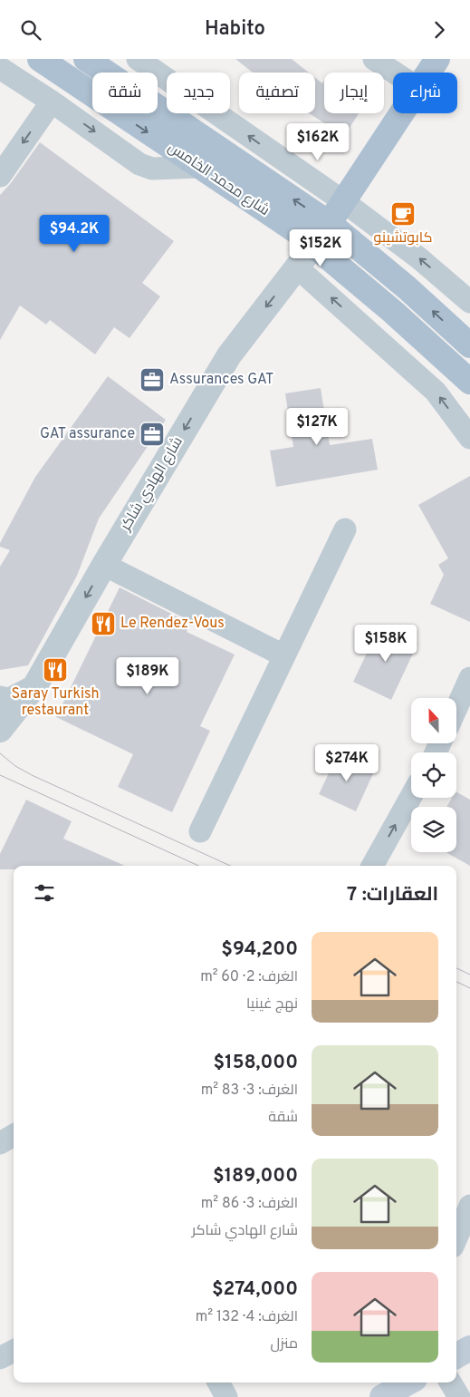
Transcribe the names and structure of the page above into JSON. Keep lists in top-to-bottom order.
{
  "streets": {
    "main road": ["شارع محمد الخامس"],
    "street": ["شارع الهادي شاكر"]
  },
  "crossings": [
    ["شارع محمد الخامس", "شارع الهادي شاكر"]
  ],
  "places": {
    "cafe": ["كابوتشينو"],
    "office": ["Assurances GAT", "GAT assurance"],
    "restaurant": ["Le Rendez-Vous", "Saray Turkish restaurant"]
  },
  "north": "top",
  "page": {
    "header": "Habito",
    "chip": [
      "شراء",
      "إيجار",
      "تصفية",
      "جديد",
      "شقة"
    ],
    "price": [
      "$162K",
      "$94.2K",
      "$152K",
      "$127K",
      "$158K",
      "$189K",
      "$274K"
    ],
    "heading": "العقارات: 7",
    "list": [
      {
        "name": "$94,200",
        "note": "الغرف: 2 · 60 m² · نهج غينيا"
      },
      {
        "name": "$158,000",
        "note": "الغرف: 3 · 83 m² · شقة"
      },
      {
        "name": "$189,000",
        "note": "الغرف: 3 · 86 m² · شارع الهادي شاكر"
      },
      {
        "name": "$274,000",
        "note": "الغرف: 4 · 132 m² · منزل"
      }
    ]
  }
}
